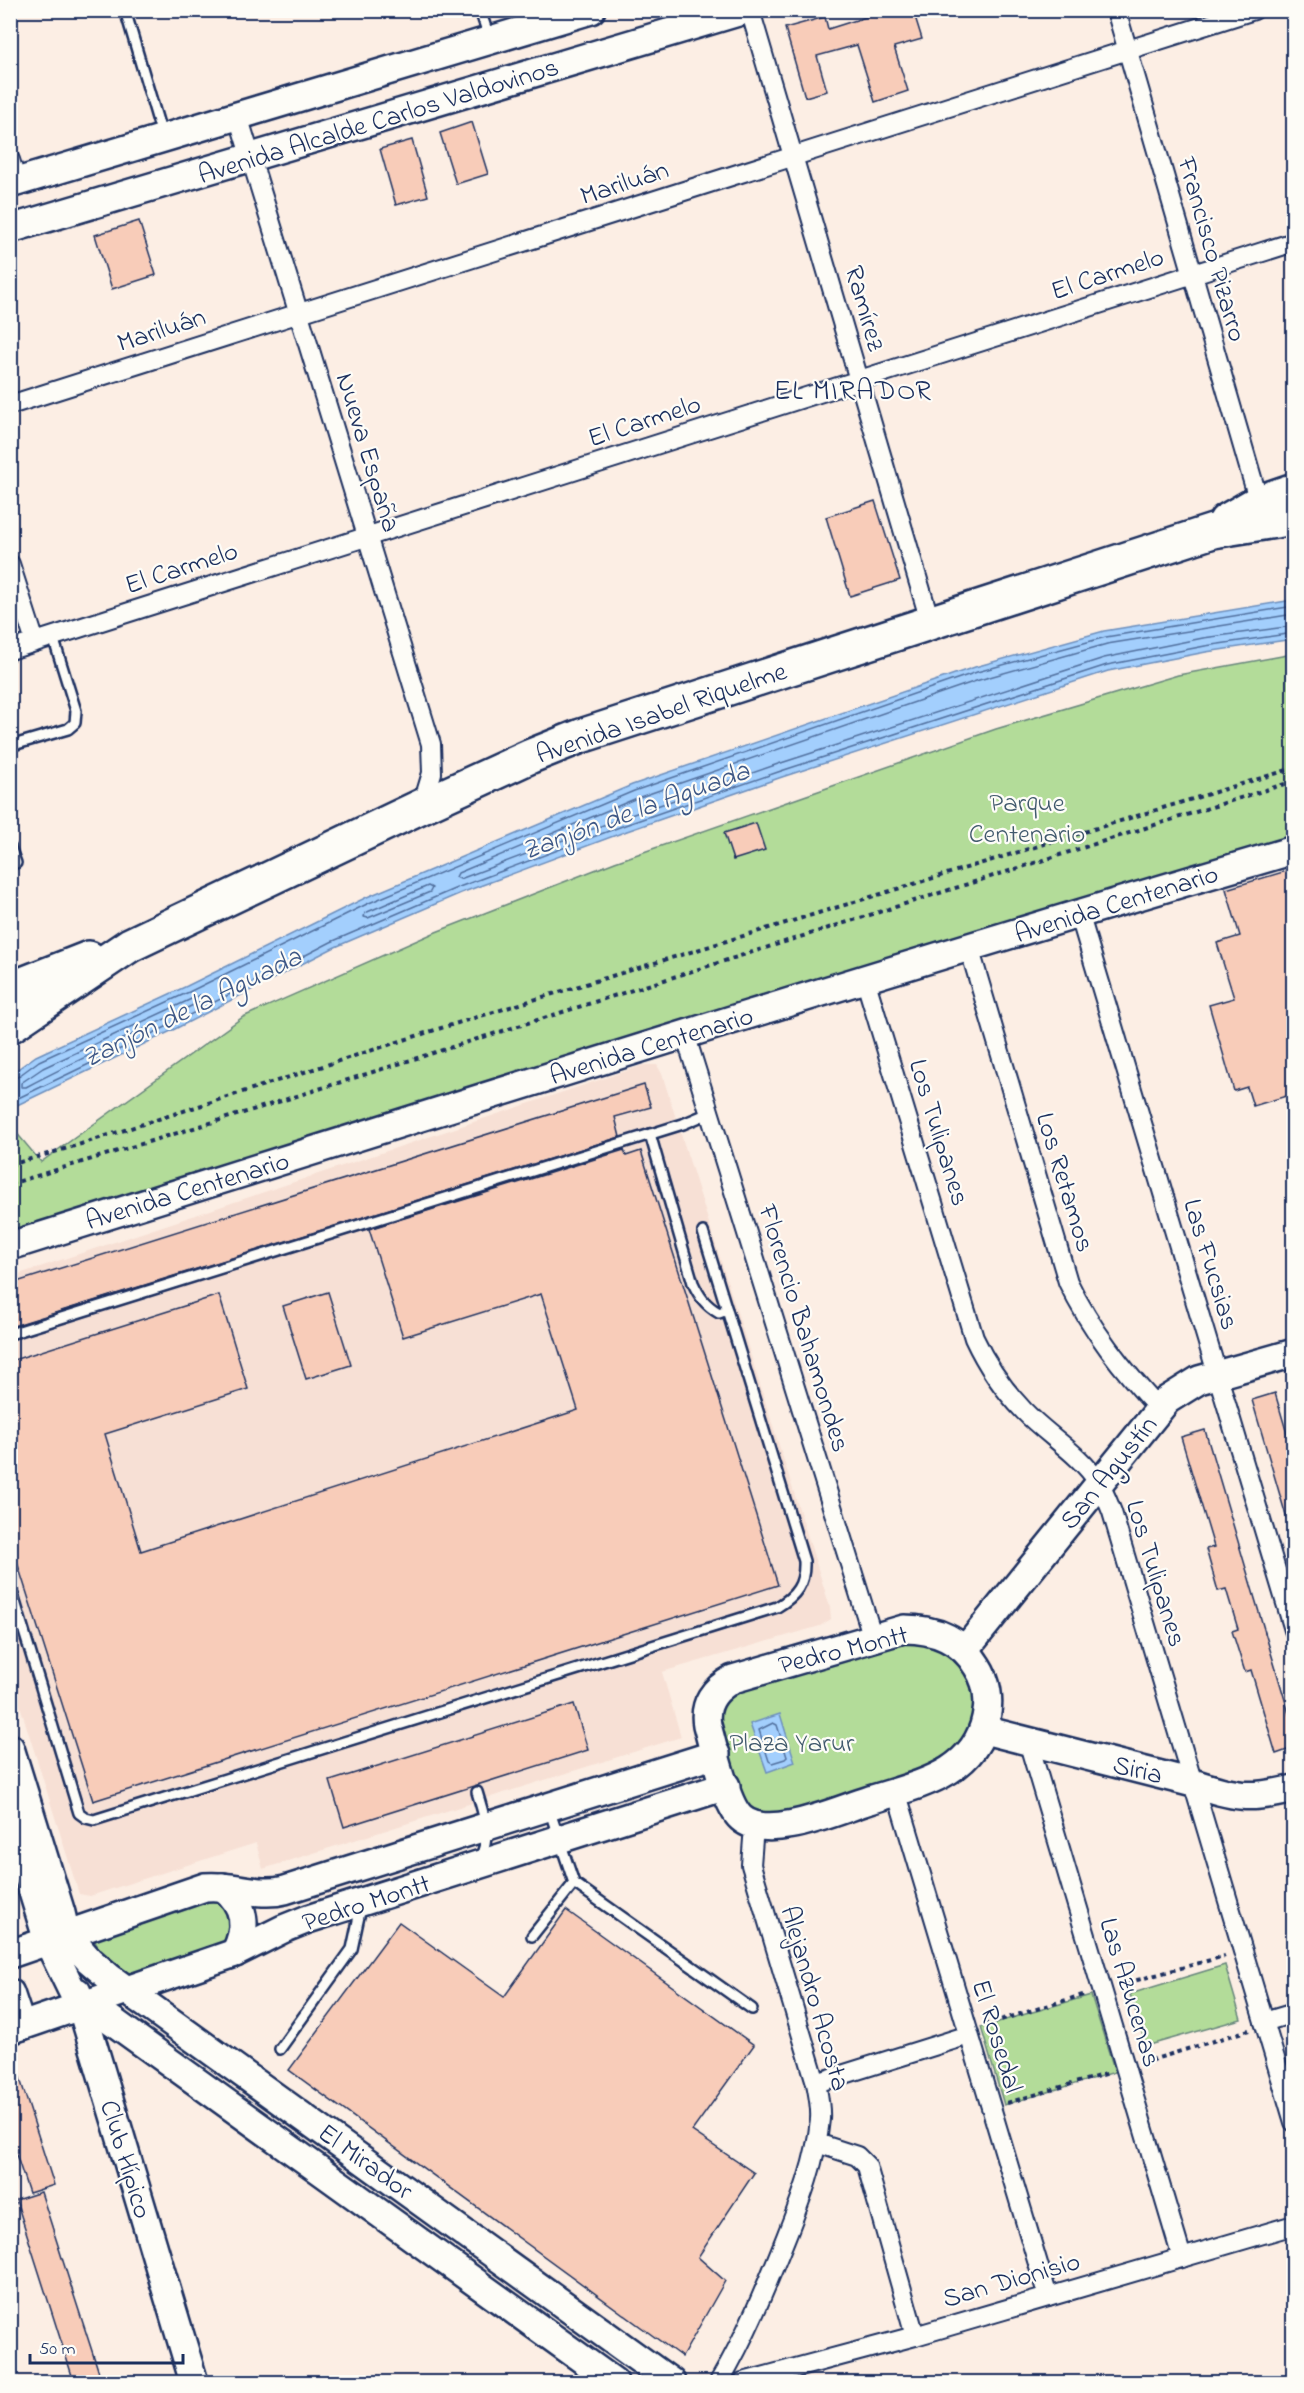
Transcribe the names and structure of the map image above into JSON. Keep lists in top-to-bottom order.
{
  "streets": {
    "highway": ["Avenida Isabel Riquelme"],
    "street": [
      "Avenida Alcalde Carlos Valdovinos",
      "Mariluán",
      "Francisco Pizarro",
      "El Carmelo",
      "Ramírez",
      "Nueva España",
      "Avenida Centenario",
      "Los Tulipanes",
      "Los Retamos",
      "Las Fucsias",
      "Florencio Bahamondes",
      "San Agustín",
      "Pedro Montt",
      "Siria",
      "Las Azucenas",
      "Alejandro Acosta",
      "El Rosedal",
      "Club Hípico",
      "El Mirador",
      "San Dionisio"
    ]
  },
  "crossings": [
    ["Avenida Alcalde Carlos Valdovinos", "Nueva España"],
    ["Mariluán", "Francisco Pizarro"],
    ["Mariluán", "Ramírez"],
    ["Mariluán", "Nueva España"],
    ["Francisco Pizarro", "El Carmelo"],
    ["Francisco Pizarro", "Avenida Isabel Riquelme"],
    ["El Carmelo", "Ramírez"],
    ["El Carmelo", "Nueva España"],
    ["Ramírez", "Avenida Isabel Riquelme"],
    ["Nueva España", "Avenida Isabel Riquelme"],
    ["Avenida Centenario", "Los Tulipanes"],
    ["Avenida Centenario", "Los Retamos"],
    ["Avenida Centenario", "Las Fucsias"],
    ["Avenida Centenario", "Florencio Bahamondes"],
    ["Los Tulipanes", "San Agustín"],
    ["Los Tulipanes", "Siria"],
    ["Los Retamos", "San Agustín"],
    ["Las Fucsias", "San Agustín"],
    ["Florencio Bahamondes", "Pedro Montt"],
    ["San Agustín", "Pedro Montt"],
    ["Pedro Montt", "Siria"],
    ["Pedro Montt", "Alejandro Acosta"],
    ["Pedro Montt", "El Rosedal"],
    ["Pedro Montt", "Club Hípico"],
    ["Pedro Montt", "El Mirador"],
    ["Siria", "Las Azucenas"],
    ["Las Azucenas", "San Dionisio"],
    ["El Rosedal", "San Dionisio"],
    ["Club Hípico", "El Mirador"]
  ],
  "districts": ["EL MIRADOR"],
  "water": ["Zanjón de la Aguada"],
  "parks": ["Parque Centenario", "Plaza Yarur"],
  "scale_bar": "50 m"
}
